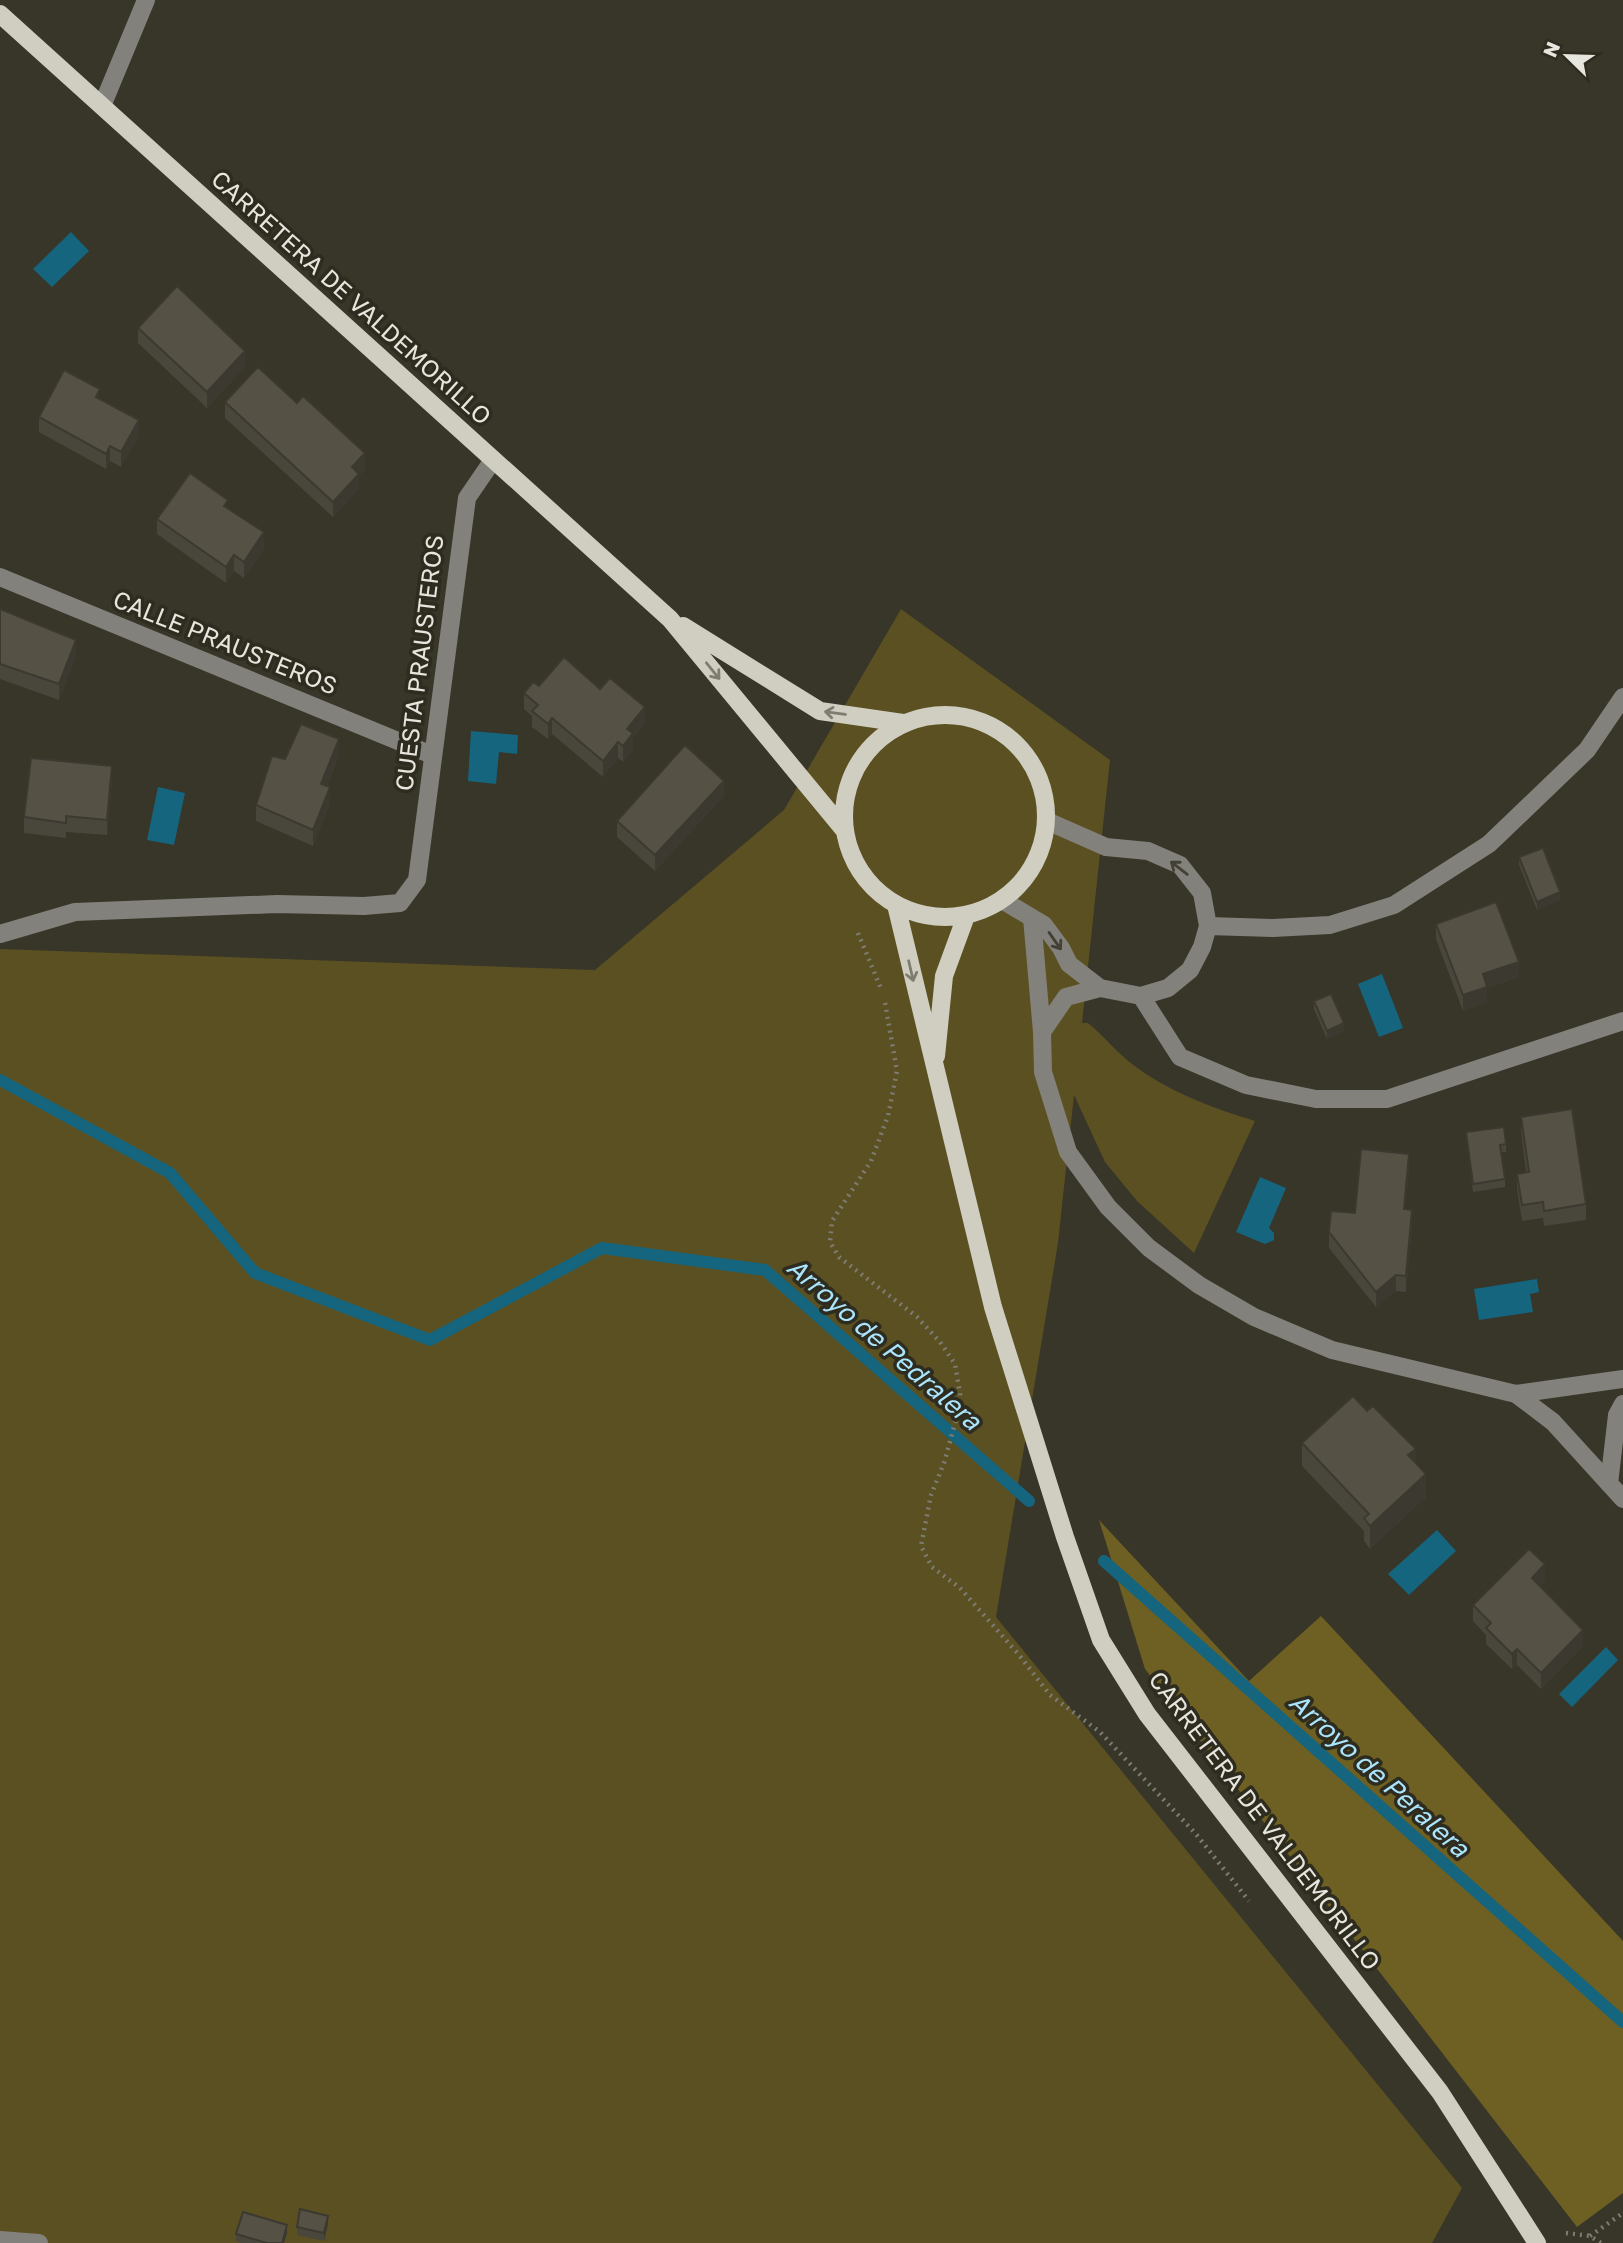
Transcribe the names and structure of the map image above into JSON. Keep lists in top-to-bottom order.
{
  "streets": {
    "main road": ["CARRETERA DE VALDEMORILLO"],
    "street": ["CALLE PRAUSTEROS", "CUESTA PRAUSTEROS"]
  },
  "crossings": [
    ["CARRETERA DE VALDEMORILLO", "CUESTA PRAUSTEROS"],
    ["CALLE PRAUSTEROS", "CUESTA PRAUSTEROS"]
  ],
  "water": ["Arroyo de Pedralera", "Arroyo de Peralera"],
  "north": "top left"
}
